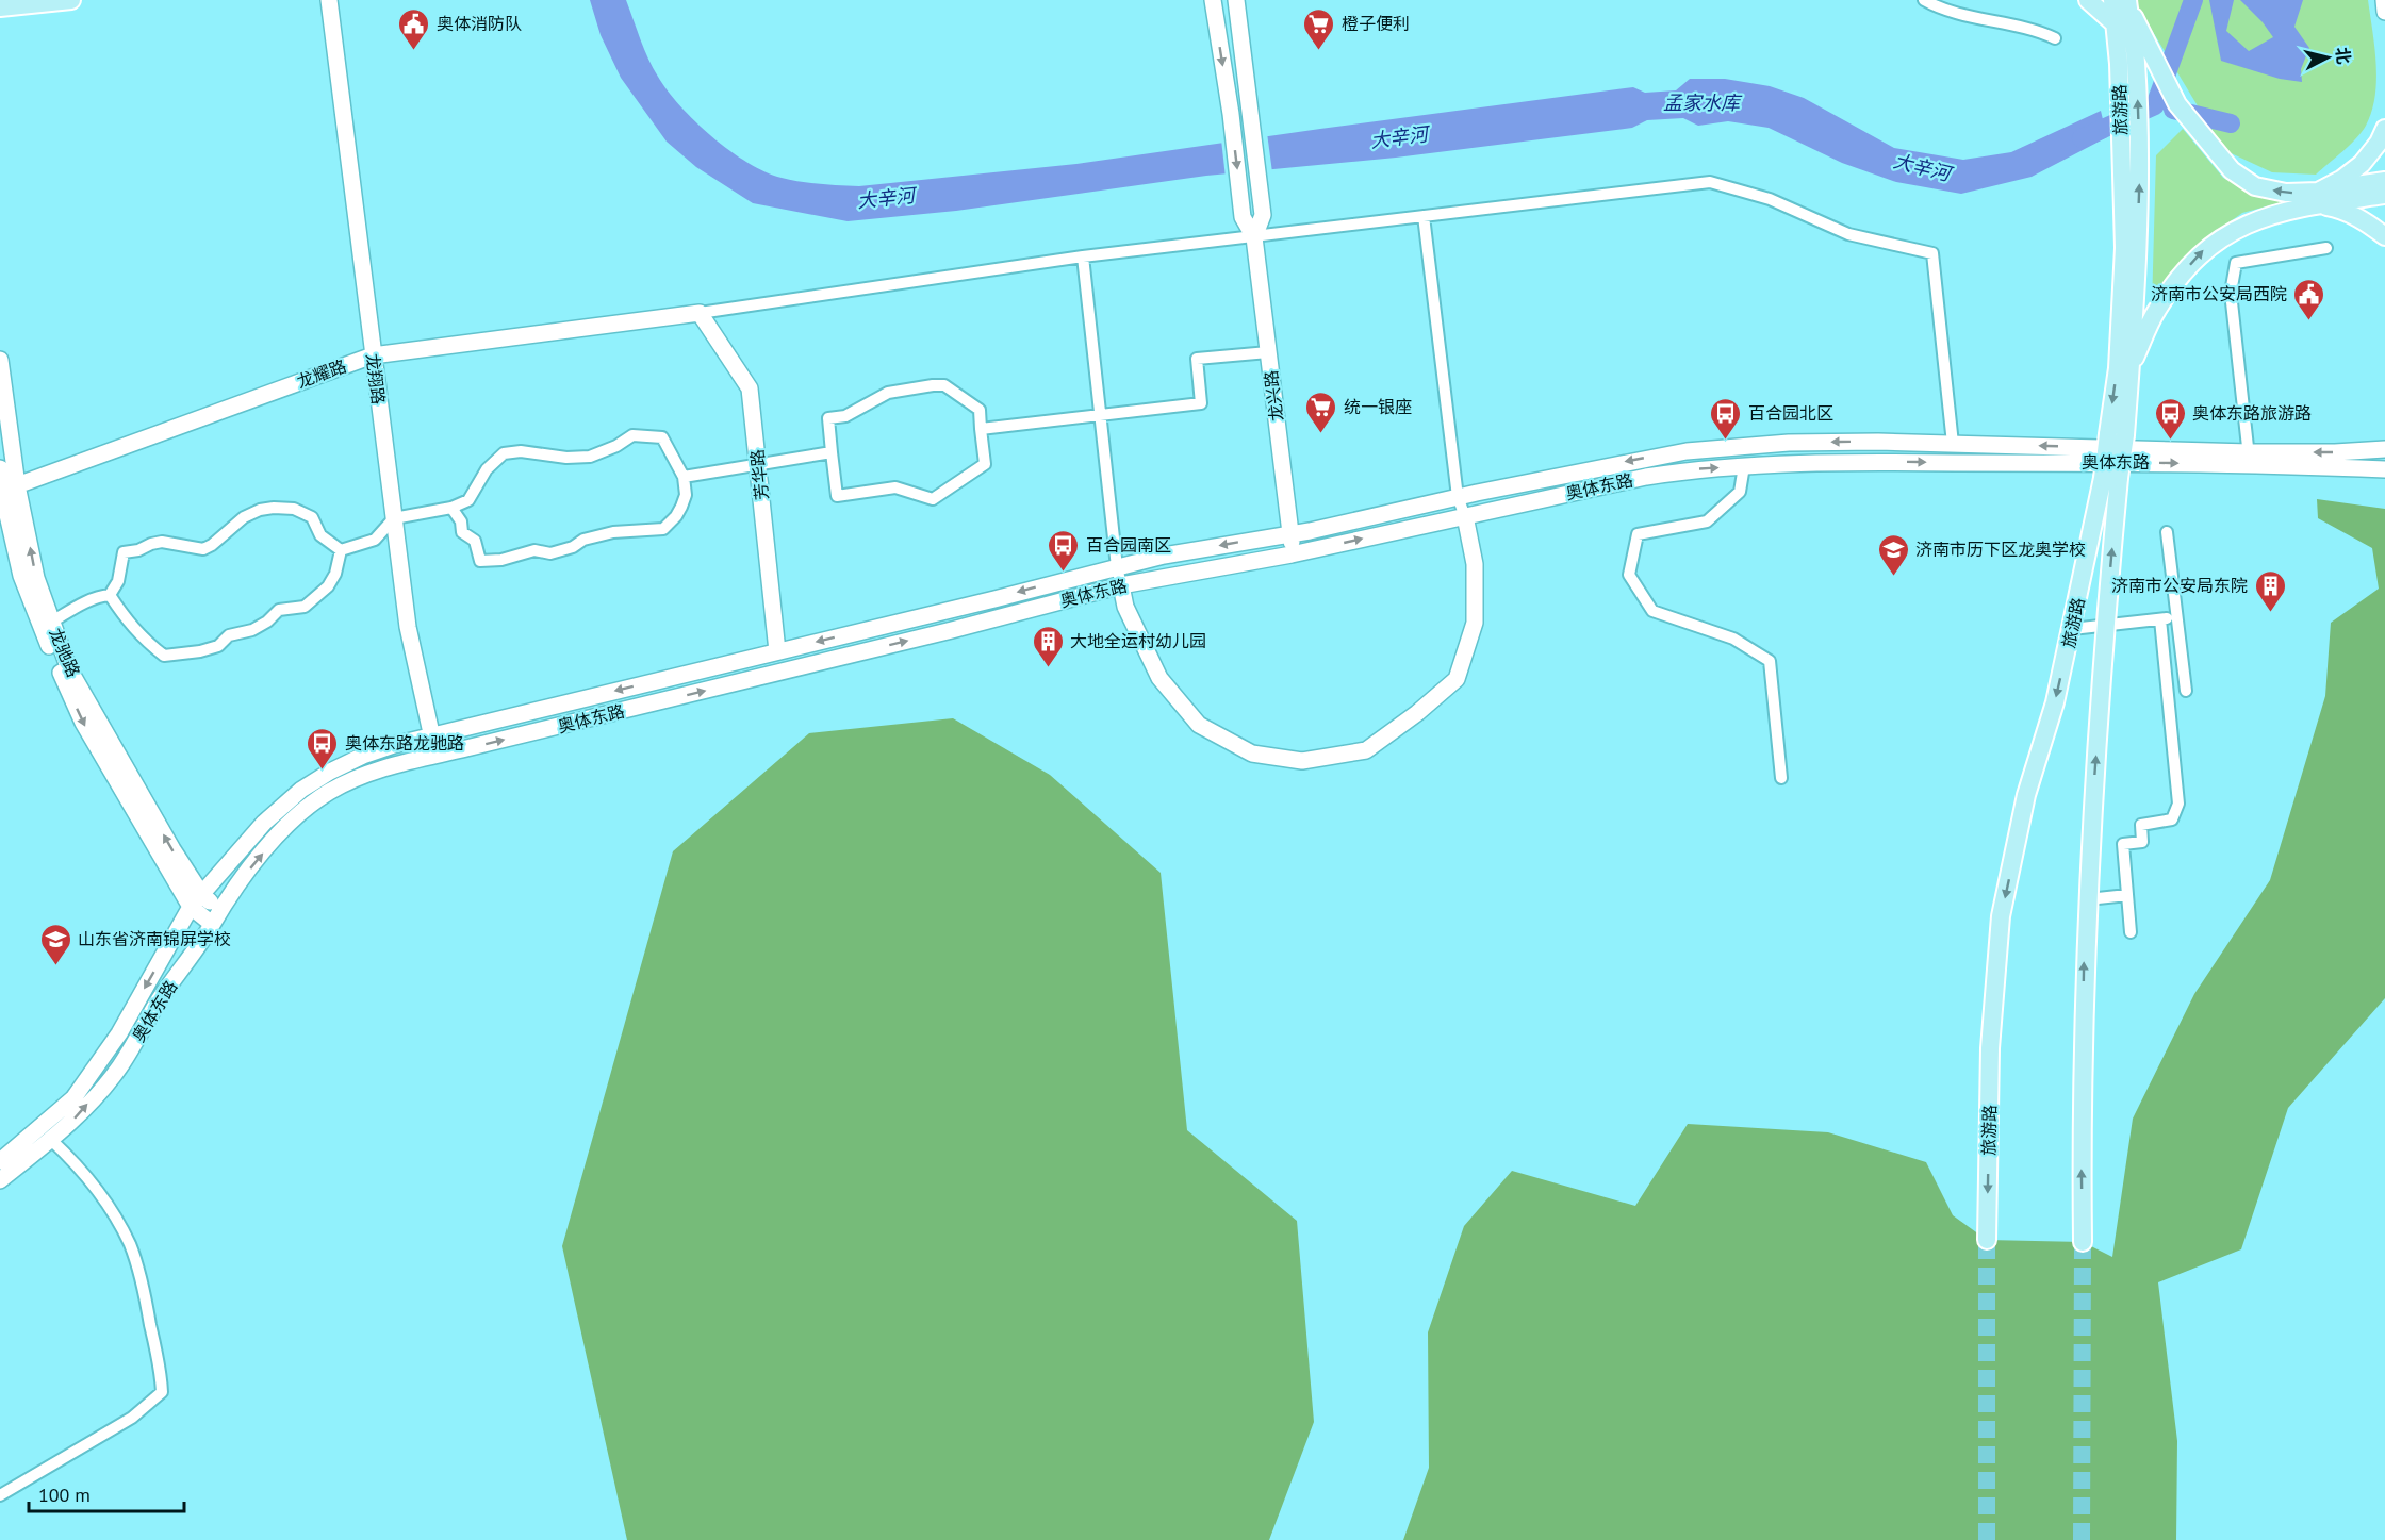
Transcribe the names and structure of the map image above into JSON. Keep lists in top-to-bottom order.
{
  "streets": {
    "main road": [
      "旅游路",
      "龙耀路",
      "龙翔路",
      "龙兴路",
      "奥体东路",
      "芳华路",
      "龙驰路"
    ]
  },
  "crossings": [
    ["龙耀路", "龙翔路"],
    ["龙耀路", "芳华路"],
    ["龙耀路", "龙驰路"],
    ["龙翔路", "奥体东路"],
    ["龙兴路", "奥体东路"],
    ["奥体东路", "龙驰路"]
  ],
  "water": ["孟家水库", "大辛河"],
  "places": {
    "public building": ["奥体消防队", "济南市公安局西院"],
    "supermarket": ["橙子便利", "统一银座"],
    "bus stop": [
      "百合园北区",
      "奥体东路旅游路",
      "百合园南区",
      "奥体东路龙驰路"
    ],
    "school or university": ["济南市历下区龙奥学校", "山东省济南锦屏学校"],
    "building": ["济南市公安局东院", "大地全运村幼儿园"]
  },
  "scale_bar": "100 m",
  "north": "right"
}
